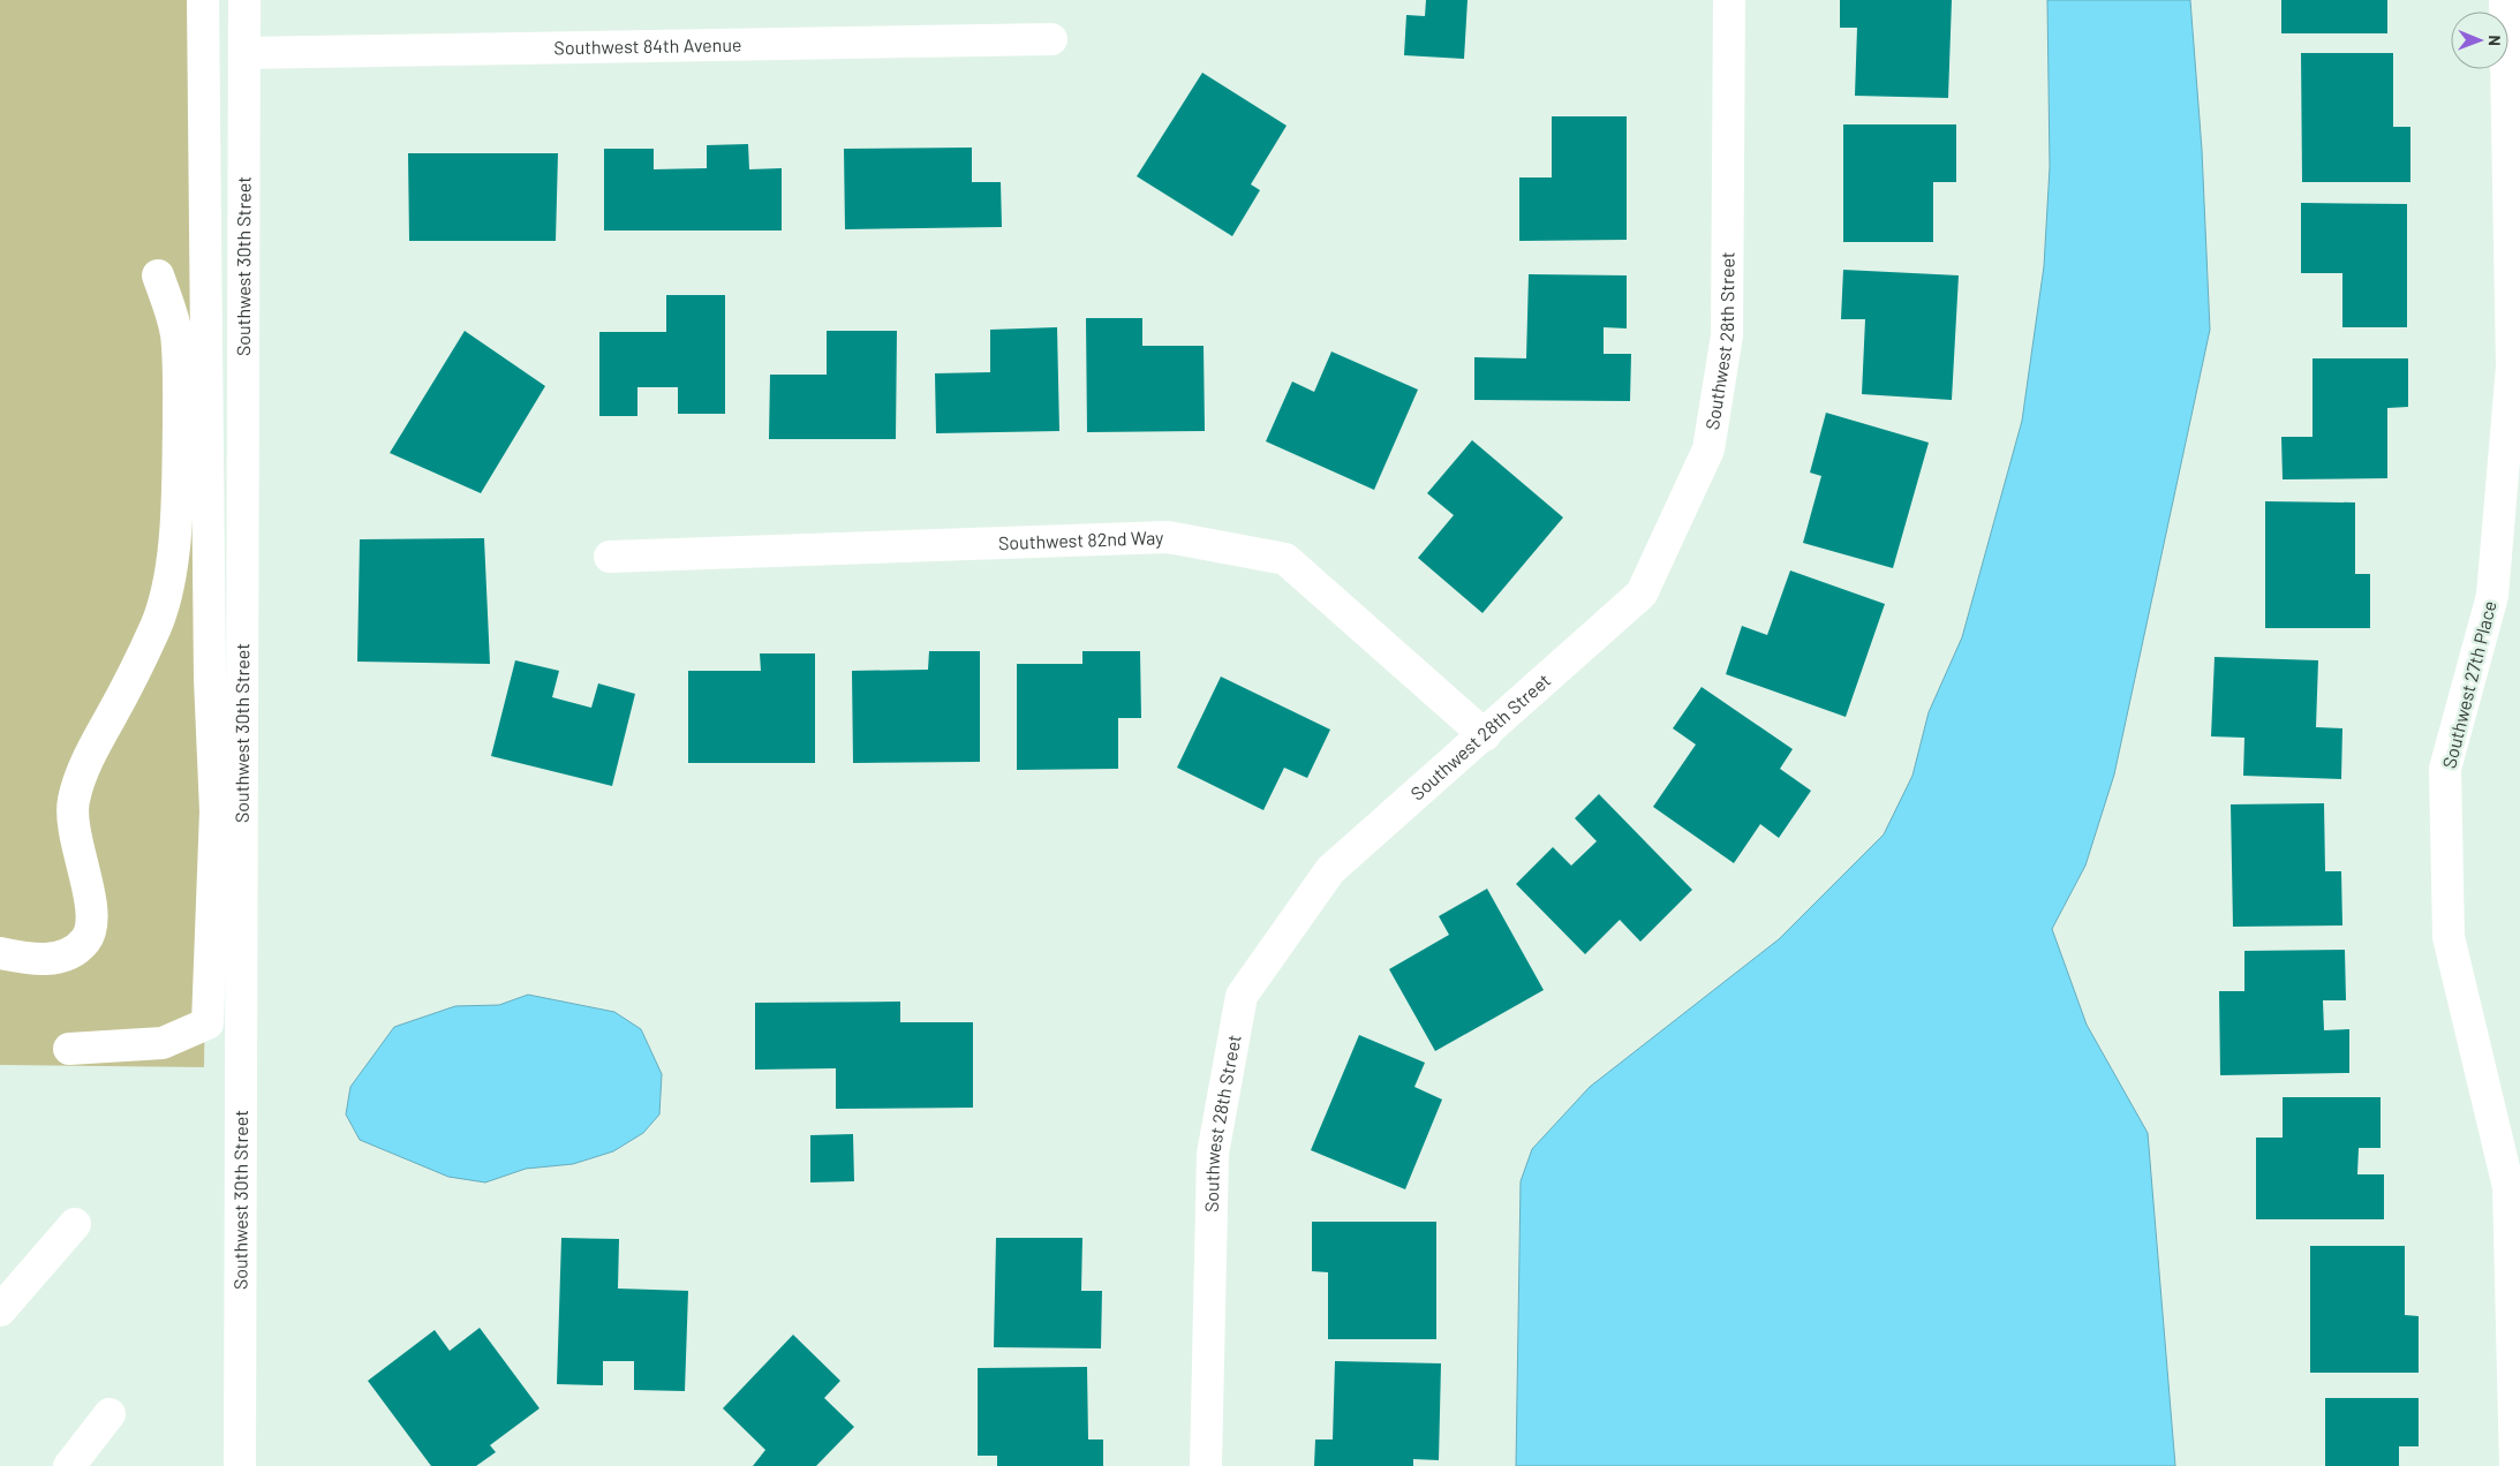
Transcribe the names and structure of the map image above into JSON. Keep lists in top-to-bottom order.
{
  "streets": {
    "street": [
      "Southwest 84th Avenue",
      "Southwest 30th Street",
      "Southwest 28th Street",
      "Southwest 82nd Way",
      "Southwest 27th Place"
    ]
  },
  "crossings": [
    ["Southwest 84th Avenue", "Southwest 30th Street"],
    ["Southwest 28th Street", "Southwest 82nd Way"]
  ],
  "north": "right"
}
